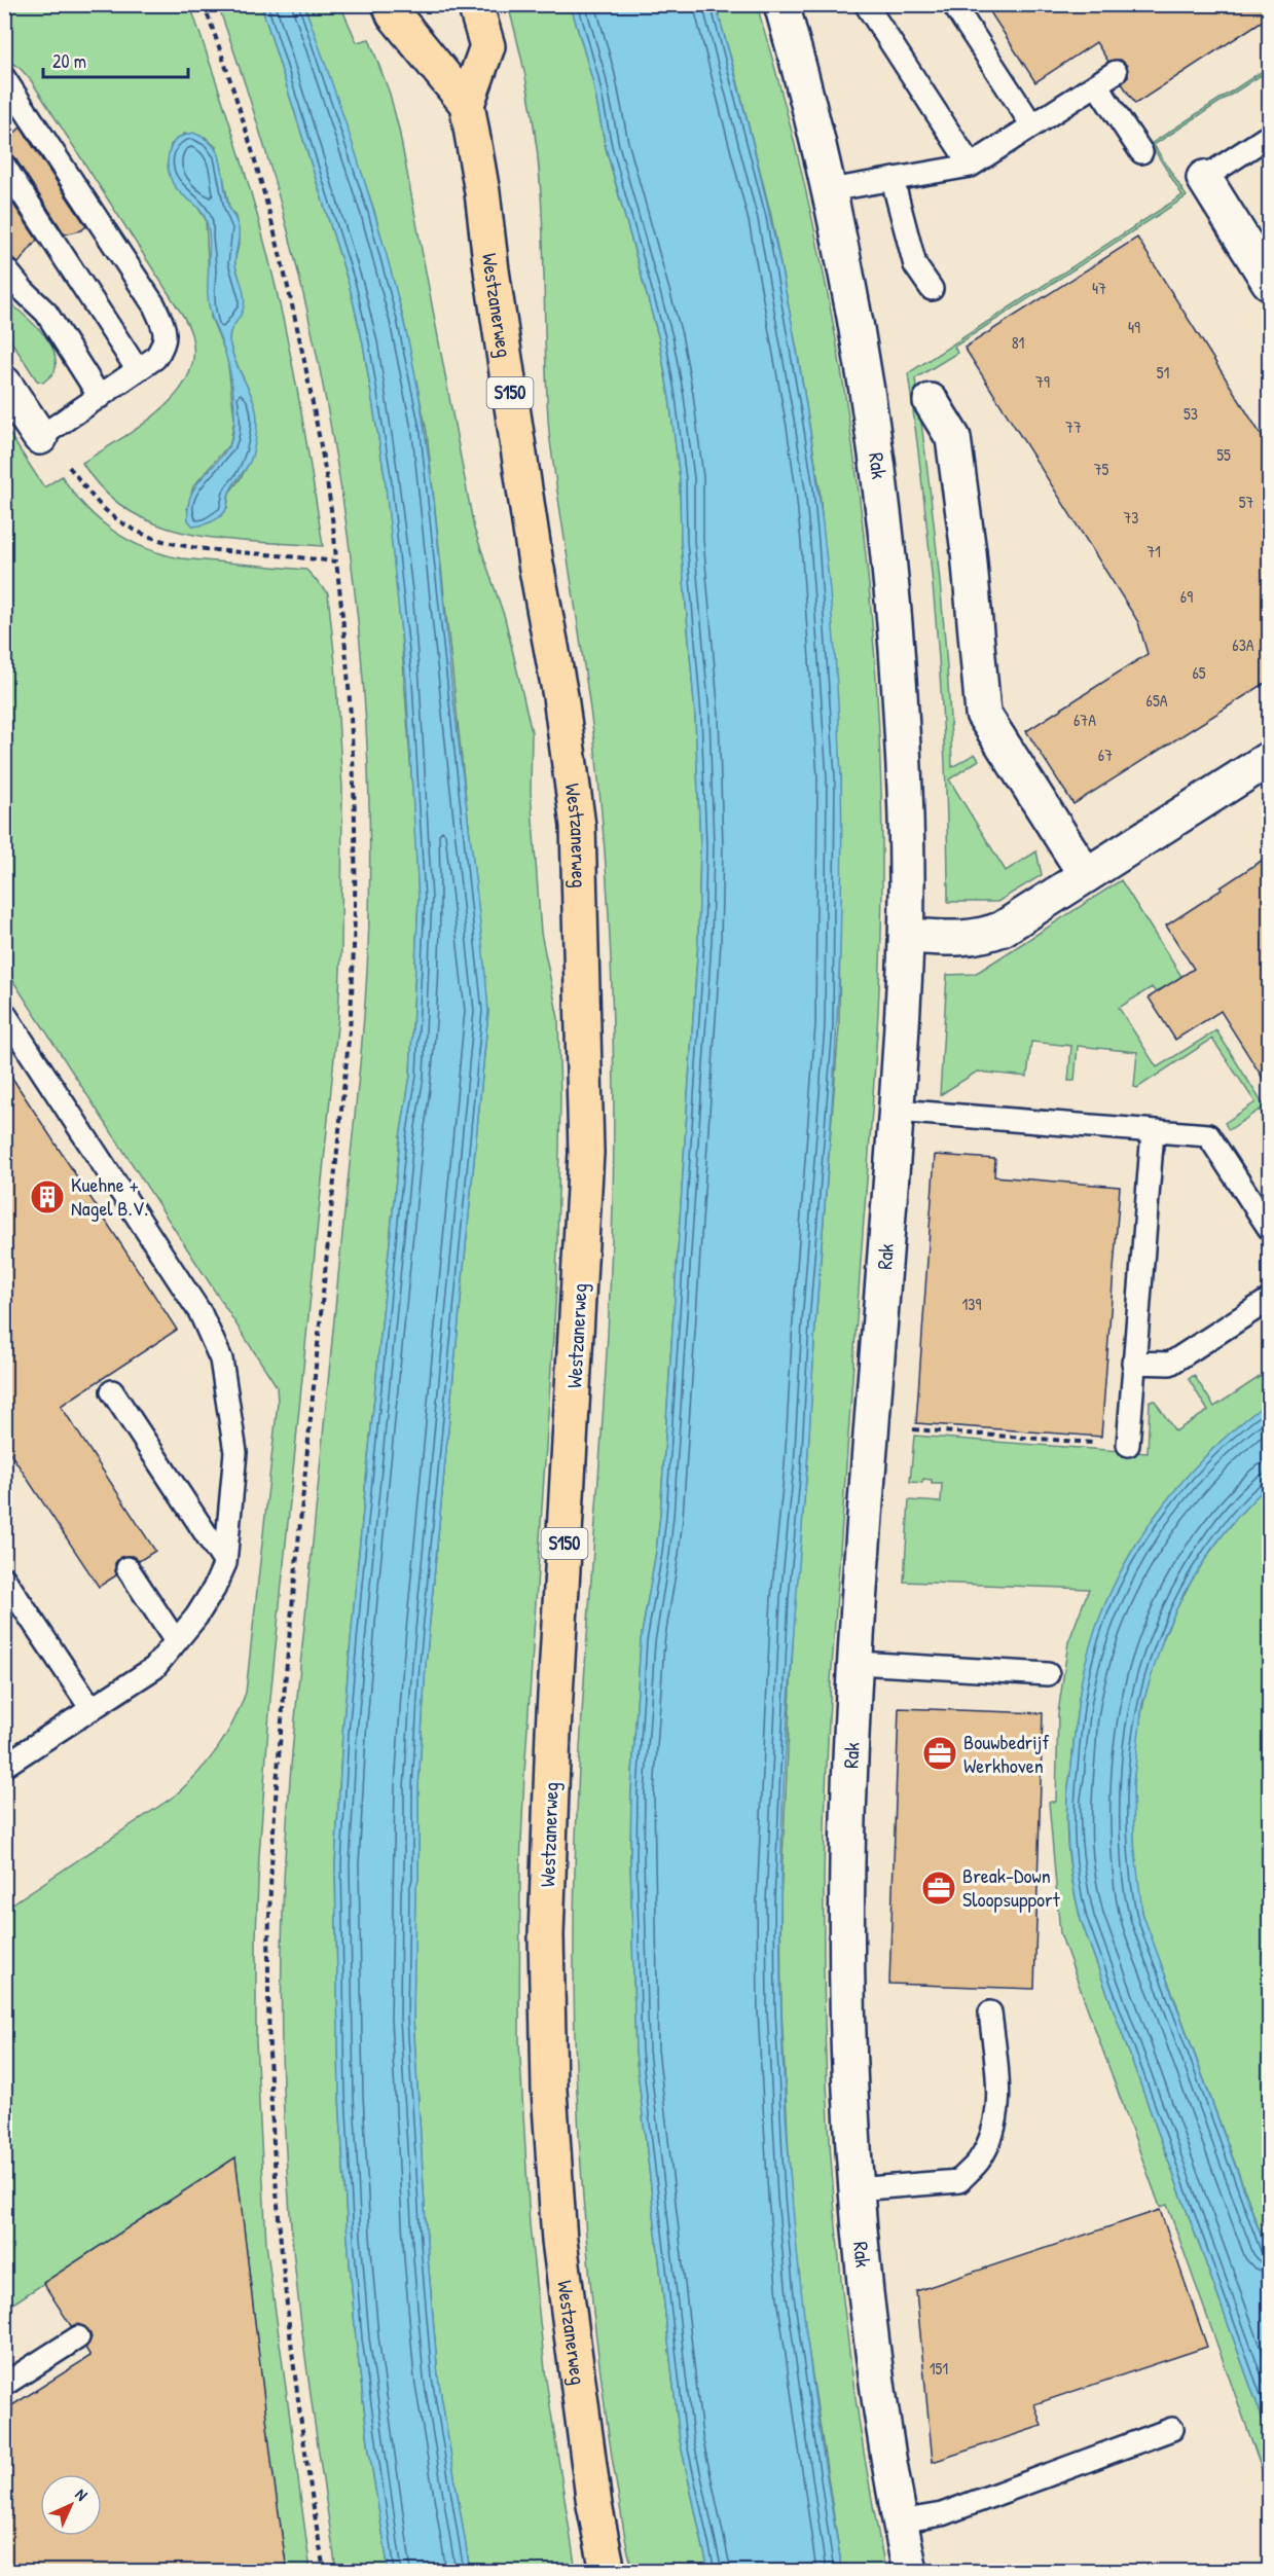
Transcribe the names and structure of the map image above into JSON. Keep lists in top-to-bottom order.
{
  "streets": {
    "main road": ["Westzanerweg", "S150"],
    "street": ["Rak"]
  },
  "places": {
    "building": ["Kuehne + Nagel B.V."],
    "office": ["Bouwbedrijf Werkhoven", "Break-Down Sloopsupport"]
  },
  "house_numbers": [
    "47",
    "49",
    "81",
    "51",
    "79",
    "53",
    "77",
    "55",
    "75",
    "57",
    "73",
    "71",
    "69",
    "63A",
    "65",
    "65A",
    "67A",
    "67",
    "139",
    "151"
  ],
  "scale_bar": "20 m",
  "north": "top right"
}
